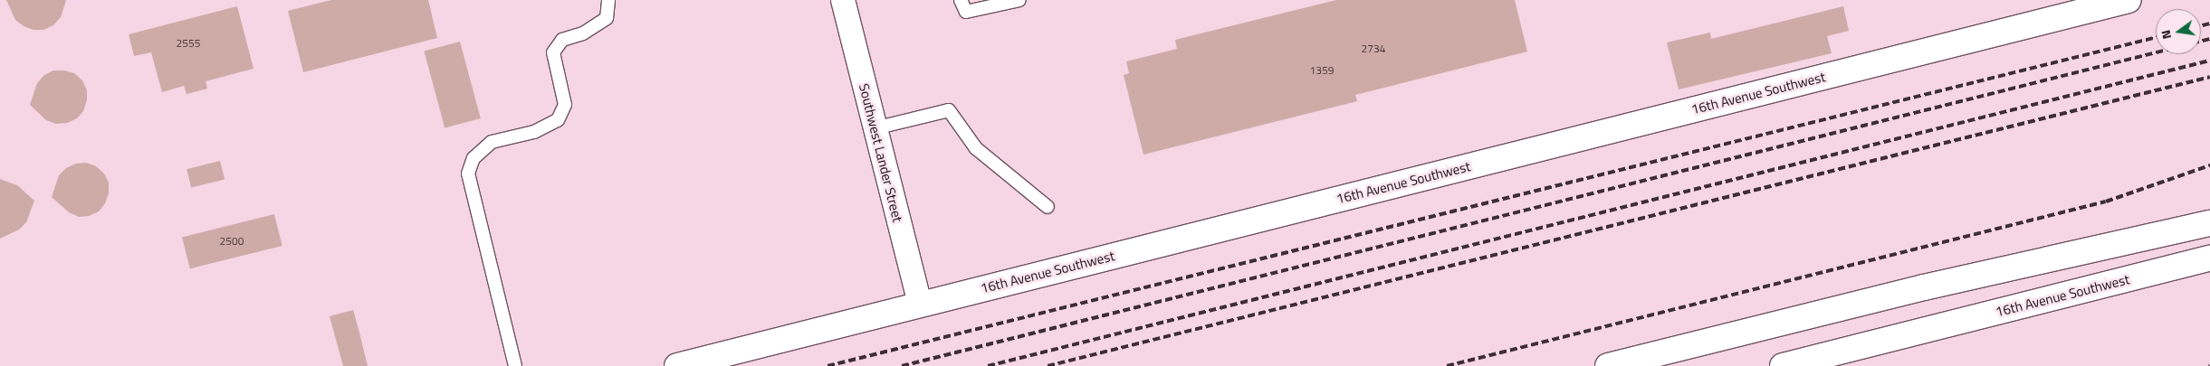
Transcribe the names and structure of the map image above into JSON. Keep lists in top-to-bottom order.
{
  "streets": {
    "street": ["16th Avenue Southwest", "Southwest Lander Street"]
  },
  "crossings": [
    ["16th Avenue Southwest", "Southwest Lander Street"]
  ],
  "house_numbers": [
    "2555",
    "2734",
    "1359",
    "2500"
  ],
  "north": "left"
}
